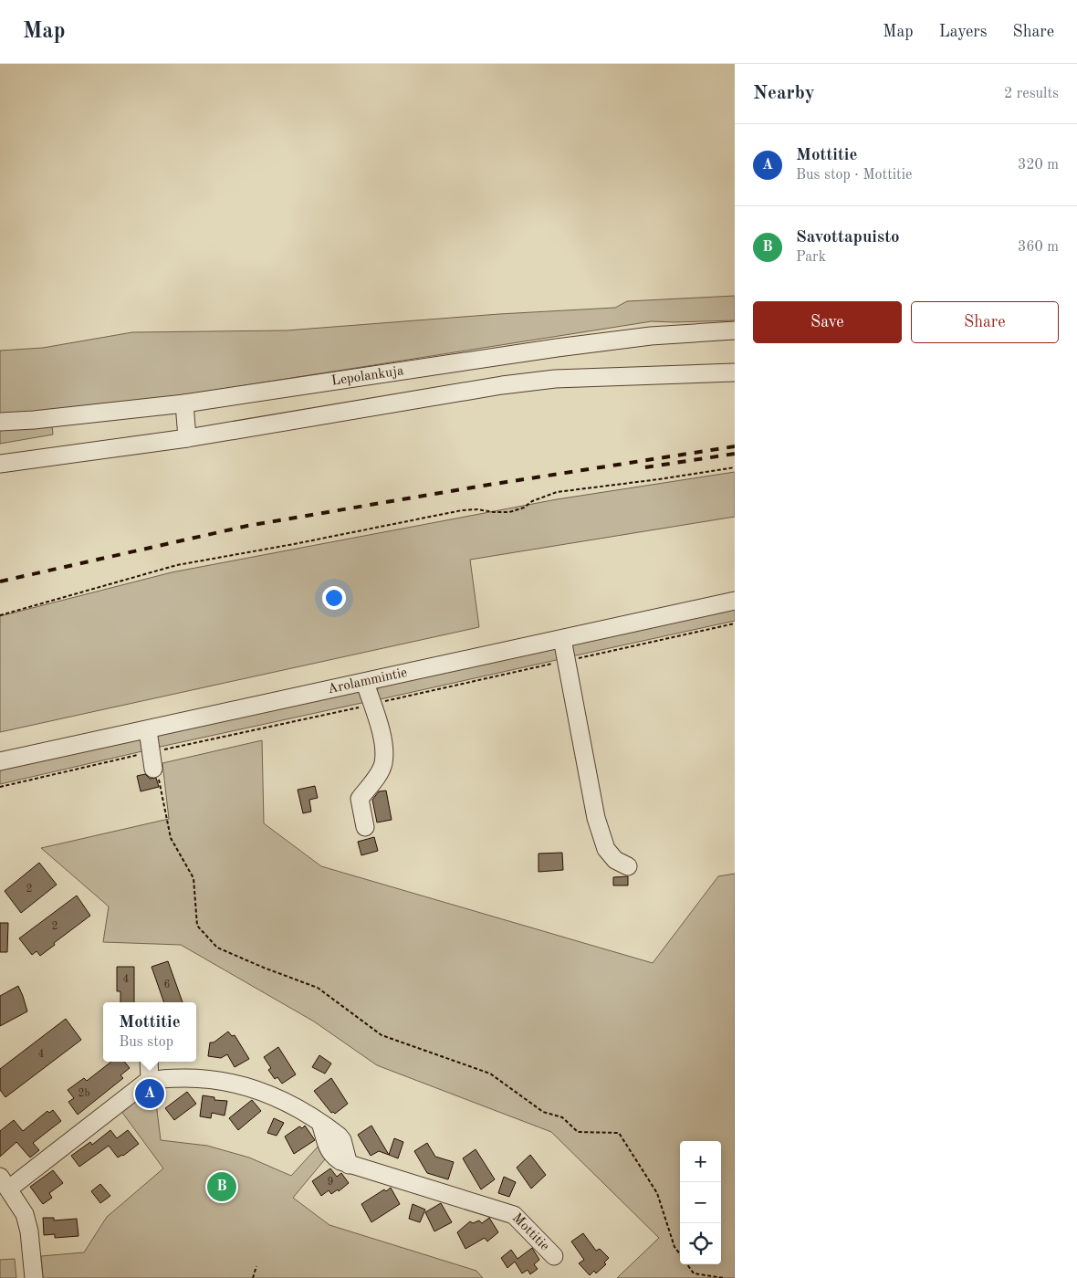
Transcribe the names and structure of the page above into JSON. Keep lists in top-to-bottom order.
{
  "streets": {
    "street": ["Lepolankuja", "Arolammintie", "Mottitie"]
  },
  "house_numbers": [
    "2",
    "2",
    "4",
    "6",
    "4",
    "2b",
    "9"
  ],
  "page": {
    "header": "Map",
    "nav": ["Map", "Layers", "Share"],
    "heading": ["Nearby", "2 results"],
    "list": [
      {
        "mark": "A",
        "name": "Mottitie",
        "note": "Bus stop · Mottitie",
        "value": "320 m"
      },
      {
        "mark": "B",
        "name": "Savottapuisto",
        "note": "Park",
        "value": "360 m"
      }
    ],
    "buttons": ["Save", "Share"],
    "popup": ["Mottitie", "Bus stop"],
    "pins": ["A", "B"],
    "map_buttons": ["+", "−"]
  }
}
